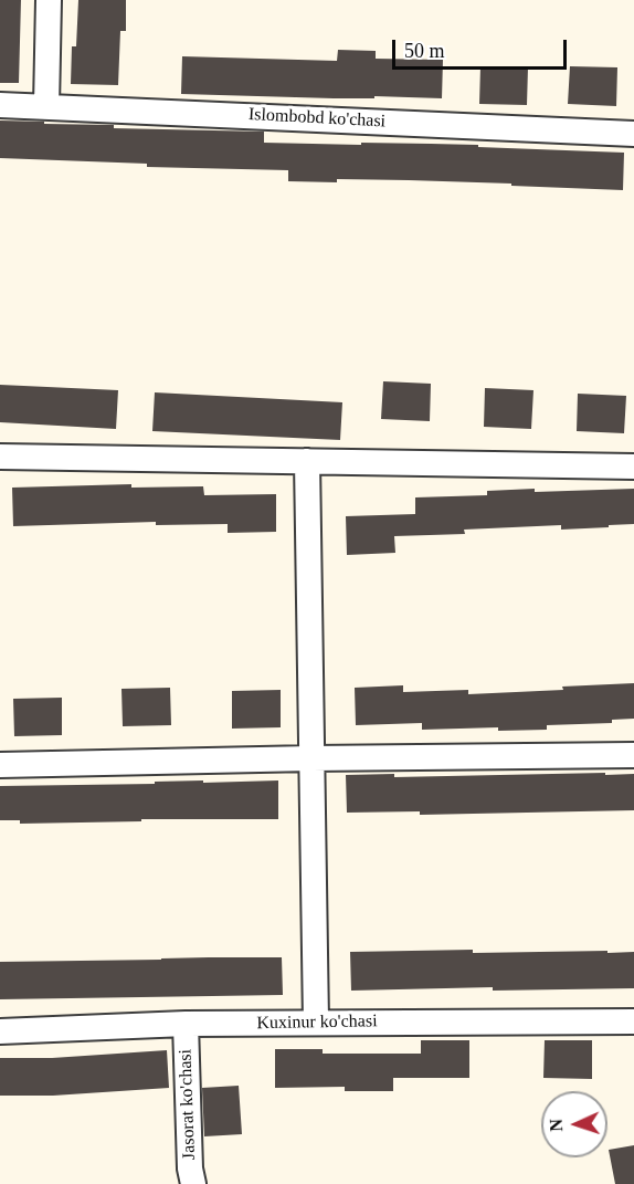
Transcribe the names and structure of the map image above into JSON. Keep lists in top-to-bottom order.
{
  "streets": {
    "street": ["Islombobd ko'chasi", "Kuxinur ko'chasi", "Jasorat ko'chasi"]
  },
  "crossings": [
    ["Kuxinur ko'chasi", "Jasorat ko'chasi"]
  ],
  "scale_bar": "50 m",
  "north": "left"
}
